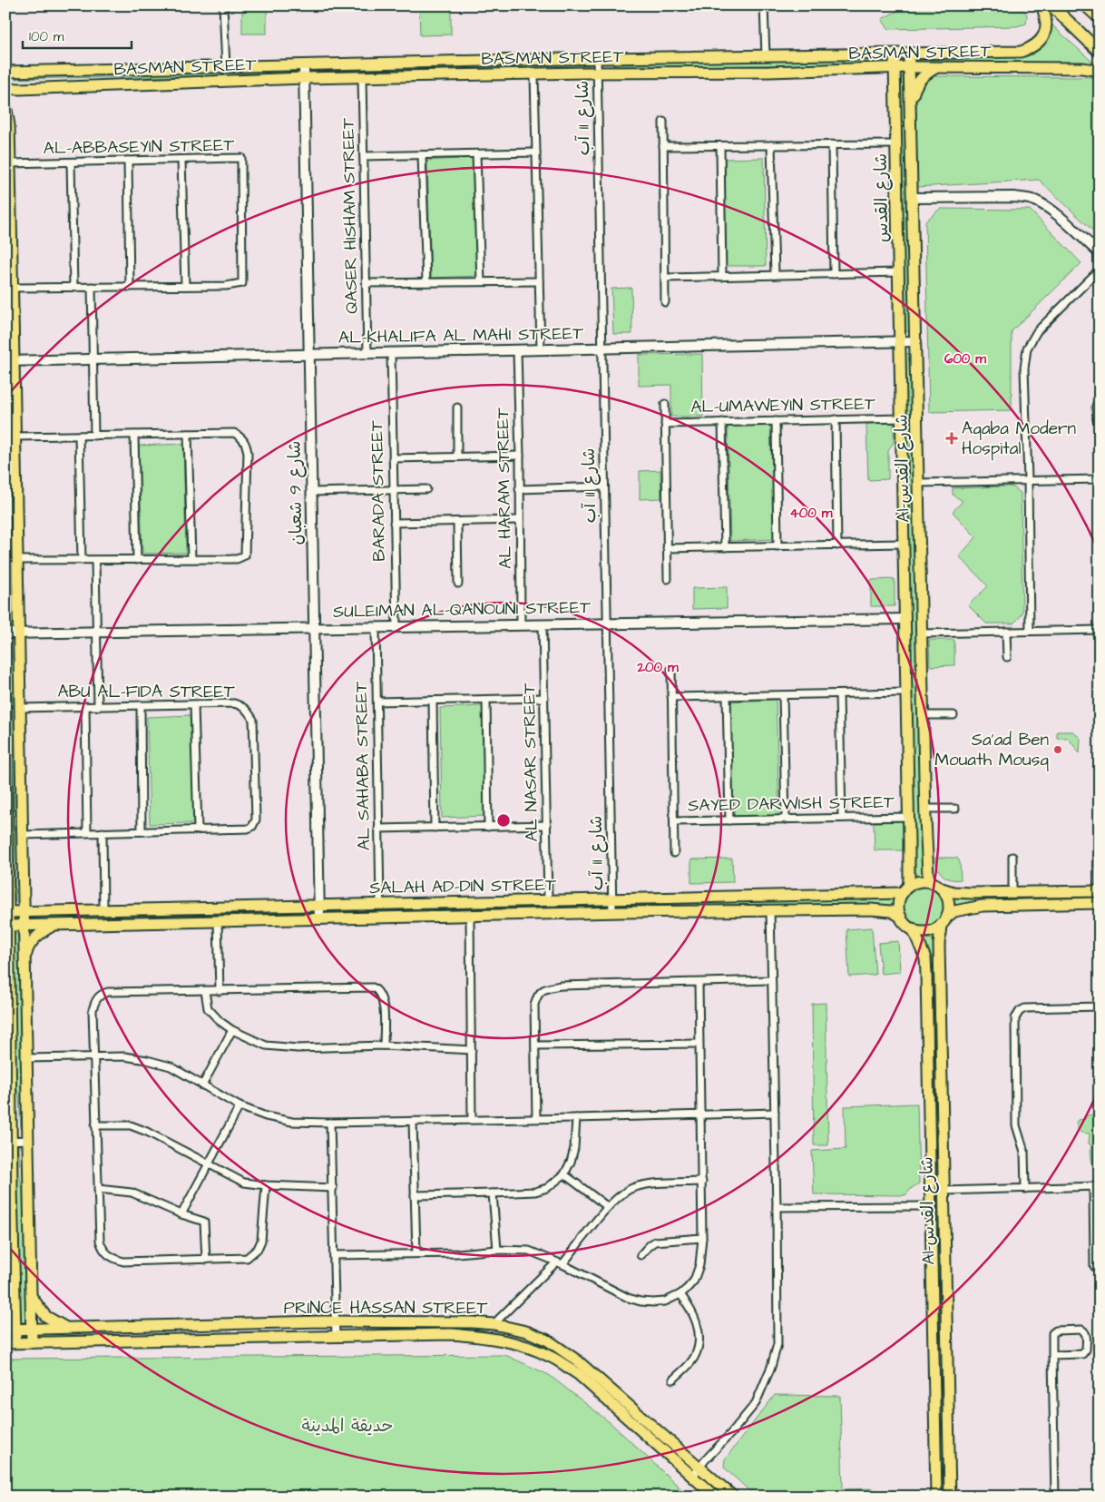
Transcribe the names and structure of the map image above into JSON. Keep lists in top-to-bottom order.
{
  "streets": {
    "main road": [
      "BASMAN STREET",
      "شارع القدس",
      "Al-شارع القدس",
      "SALAH AD-DIN STREET",
      "PRINCE HASSAN STREET"
    ],
    "street": [
      "شارع 11 آب",
      "AL-ABBASEYIN STREET",
      "QASER HISHAM STREET",
      "AL-KHALIFA AL MAHI STREET",
      "AL-UMAWEYIN STREET",
      "AL HARAM STREET",
      "BARADA STREET",
      "شارع 9 شعبان",
      "SULEIMAN AL-QANOUNI STREET",
      "ABU AL-FIDA STREET",
      "AL NASAR STREET",
      "AL SAHABA STREET",
      "SAYED DARWISH STREET"
    ]
  },
  "crossings": [
    ["BASMAN STREET", "شارع 11 آب"],
    ["BASMAN STREET", "شارع القدس"],
    ["BASMAN STREET", "QASER HISHAM STREET"],
    ["BASMAN STREET", "Al-شارع القدس"],
    ["BASMAN STREET", "شارع 9 شعبان"],
    ["شارع 11 آب", "AL-KHALIFA AL MAHI STREET"],
    ["شارع 11 آب", "SULEIMAN AL-QANOUNI STREET"],
    ["شارع 11 آب", "SALAH AD-DIN STREET"],
    ["شارع القدس", "AL-KHALIFA AL MAHI STREET"],
    ["شارع القدس", "Al-شارع القدس"],
    ["QASER HISHAM STREET", "AL-KHALIFA AL MAHI STREET"],
    ["AL-KHALIFA AL MAHI STREET", "Al-شارع القدس"],
    ["AL-KHALIFA AL MAHI STREET", "AL HARAM STREET"],
    ["AL-KHALIFA AL MAHI STREET", "BARADA STREET"],
    ["AL-KHALIFA AL MAHI STREET", "شارع 9 شعبان"],
    ["AL-UMAWEYIN STREET", "Al-شارع القدس"],
    ["Al-شارع القدس", "SULEIMAN AL-QANOUNI STREET"],
    ["Al-شارع القدس", "SAYED DARWISH STREET"],
    ["Al-شارع القدس", "SALAH AD-DIN STREET"],
    ["AL HARAM STREET", "SULEIMAN AL-QANOUNI STREET"],
    ["BARADA STREET", "SULEIMAN AL-QANOUNI STREET"],
    ["شارع 9 شعبان", "SULEIMAN AL-QANOUNI STREET"],
    ["شارع 9 شعبان", "SALAH AD-DIN STREET"],
    ["SULEIMAN AL-QANOUNI STREET", "AL NASAR STREET"],
    ["SULEIMAN AL-QANOUNI STREET", "AL SAHABA STREET"],
    ["AL NASAR STREET", "SALAH AD-DIN STREET"],
    ["AL SAHABA STREET", "SALAH AD-DIN STREET"]
  ],
  "parks": ["حديقة المدينة"],
  "places": {
    "health": ["Aqaba Modern Hospital"],
    "other": ["Sa'ad Ben Mouath Mousq"]
  },
  "scale_bar": "100 m",
  "rings": ["600 m", "400 m", "200 m"]
}
